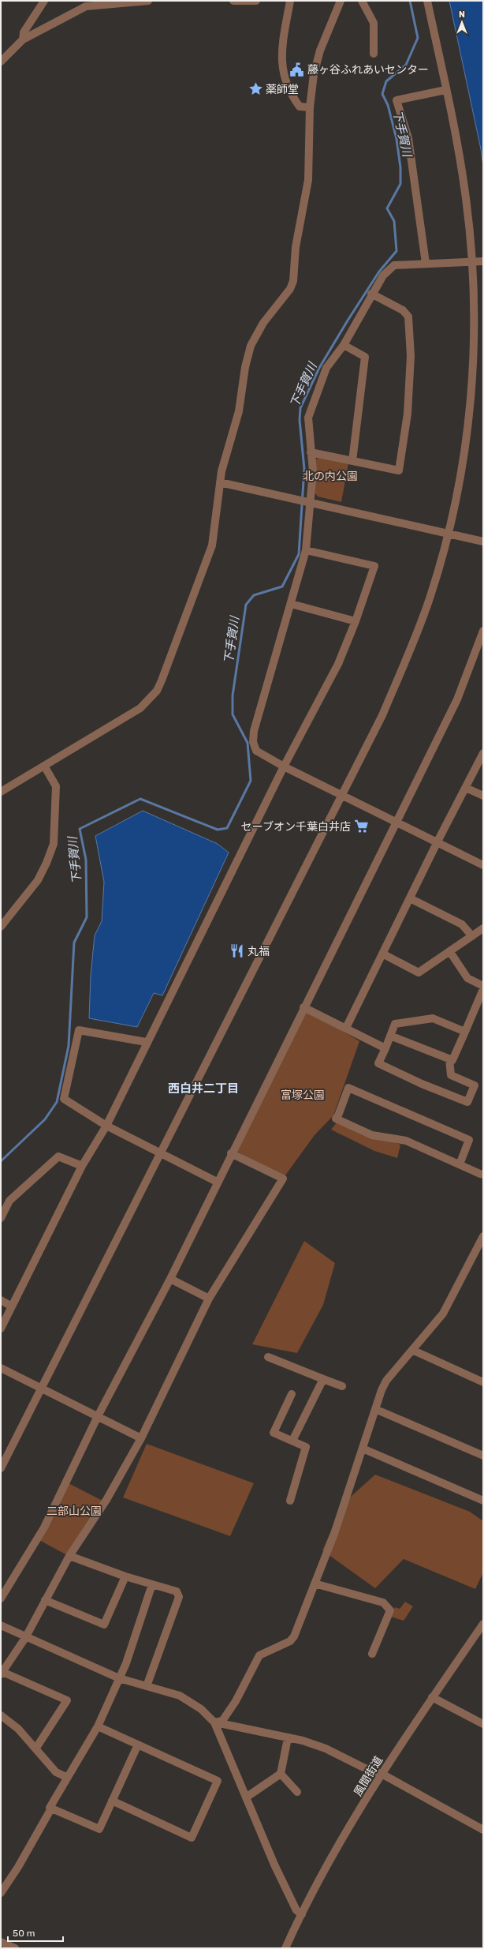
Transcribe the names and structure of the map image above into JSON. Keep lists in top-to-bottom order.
{
  "streets": {
    "street": ["風間街道"]
  },
  "districts": ["西白井二丁目"],
  "water": ["下手賀川"],
  "parks": ["北の内公園", "富塚公園", "二部山公園"],
  "places": {
    "public building": ["藤ヶ谷ふれあいセンター"],
    "place": ["薬師堂"],
    "supermarket": ["セーブオン千葉白井店"],
    "restaurant": ["丸福"]
  },
  "scale_bar": "50 m",
  "north": "top"
}
